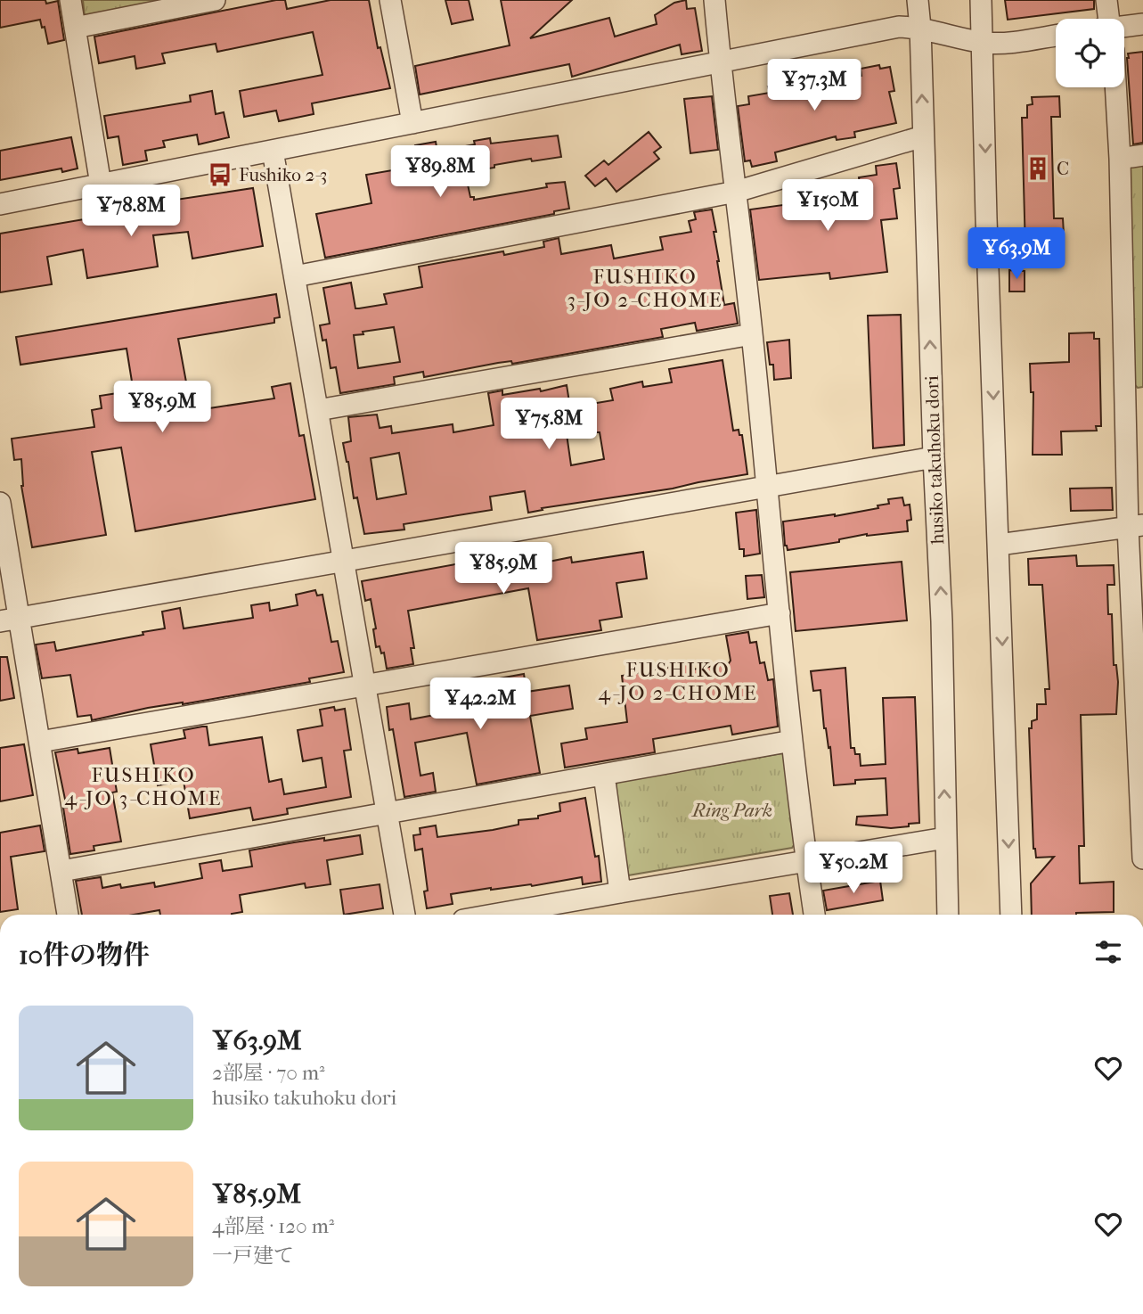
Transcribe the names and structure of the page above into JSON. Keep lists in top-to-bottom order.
{
  "streets": {
    "street": ["husiko takuhoku dori"]
  },
  "districts": ["FUSHIKO 3-JO 2-CHOME", "FUSHIKO 4-JO 2-CHOME", "FUSHIKO 4-JO 3-CHOME"],
  "parks": ["Ring Park"],
  "places": {
    "building": ["C"],
    "bus stop": ["Fushiko 2-3"]
  },
  "page": {
    "price": [
      "¥37.3M",
      "¥89.8M",
      "¥150M",
      "¥78.8M",
      "¥63.9M",
      "¥85.9M",
      "¥75.8M",
      "¥85.9M",
      "¥42.2M",
      "¥50.2M"
    ],
    "heading": "10件の物件",
    "list": [
      {
        "name": "¥63.9M",
        "note": "2部屋 · 70 m² · husiko takuhoku dori"
      },
      {
        "name": "¥85.9M",
        "note": "4部屋 · 120 m² · 一戸建て"
      }
    ]
  }
}
